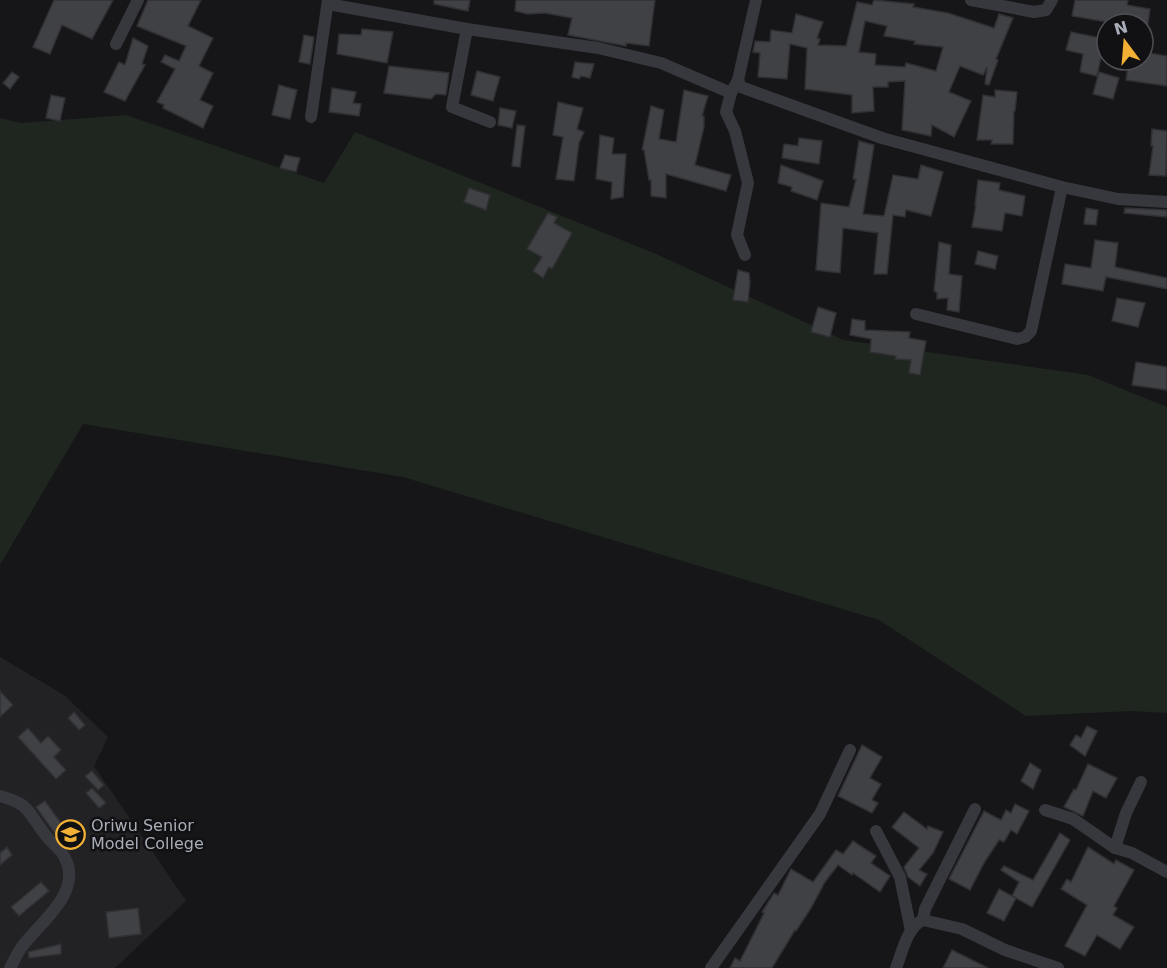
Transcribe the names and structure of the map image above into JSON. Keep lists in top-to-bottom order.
{
  "places": {
    "school or university": ["Oriwu Senior Model College"]
  },
  "north": "top"
}
